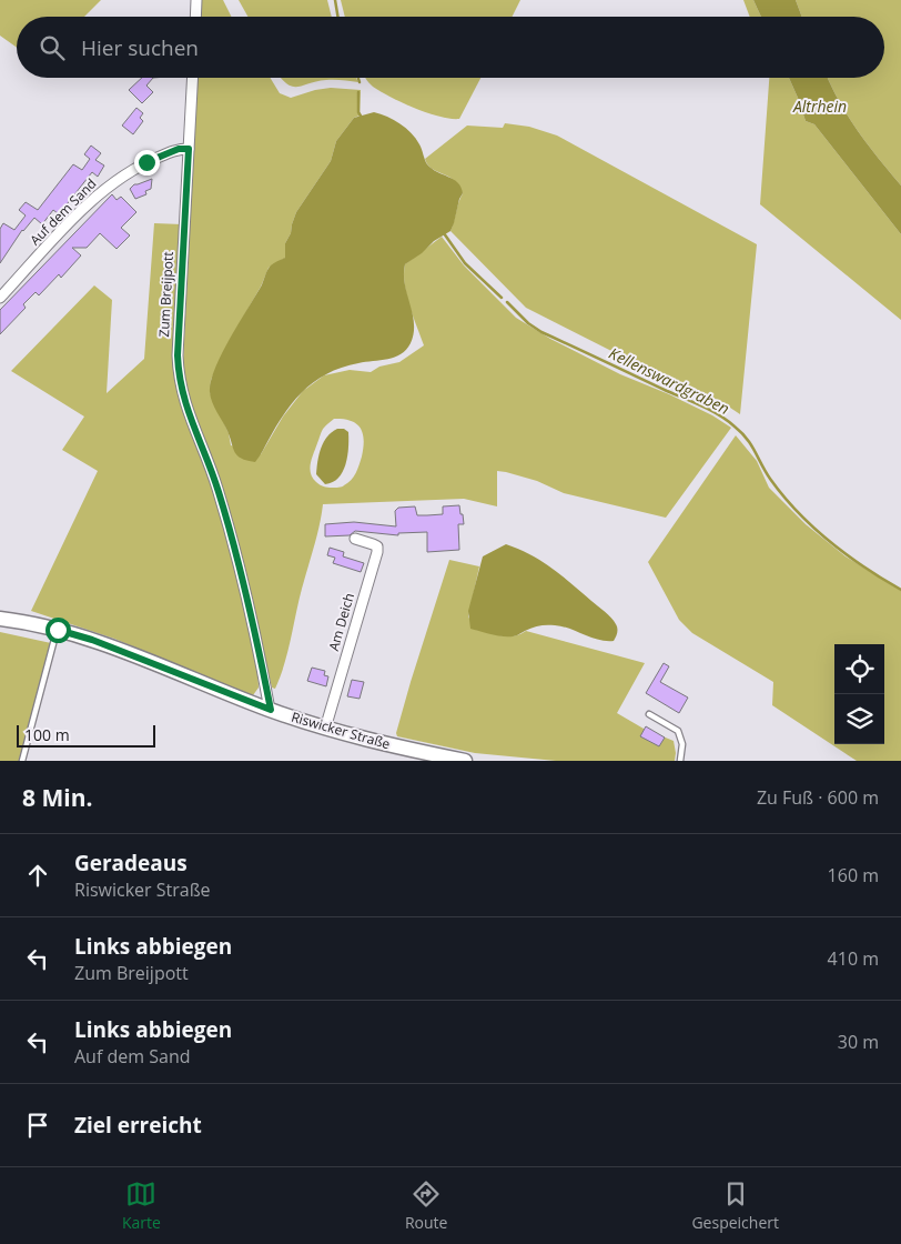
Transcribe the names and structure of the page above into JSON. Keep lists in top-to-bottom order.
{
  "streets": {
    "street": [
      "Auf dem Sand",
      "Zum Breijpott",
      "Am Deich",
      "Riswicker Straße"
    ]
  },
  "crossings": [
    ["Auf dem Sand", "Zum Breijpott"],
    ["Zum Breijpott", "Riswicker Straße"],
    ["Am Deich", "Riswicker Straße"]
  ],
  "water": ["Altrhein", "Kellenswardgraben"],
  "scale_bar": "100 m",
  "page": {
    "search": "Hier suchen",
    "scale": "100 m",
    "heading": ["8 Min.", "Zu Fuß · 600 m"],
    "list": [
      ["Geradeaus", "Riswicker Straße", "160 m"],
      ["Links abbiegen", "Zum Breijpott", "410 m"],
      ["Links abbiegen", "Auf dem Sand", "30 m"],
      "Ziel erreicht"
    ],
    "nav": ["Karte", "Route", "Gespeichert"]
  }
}
